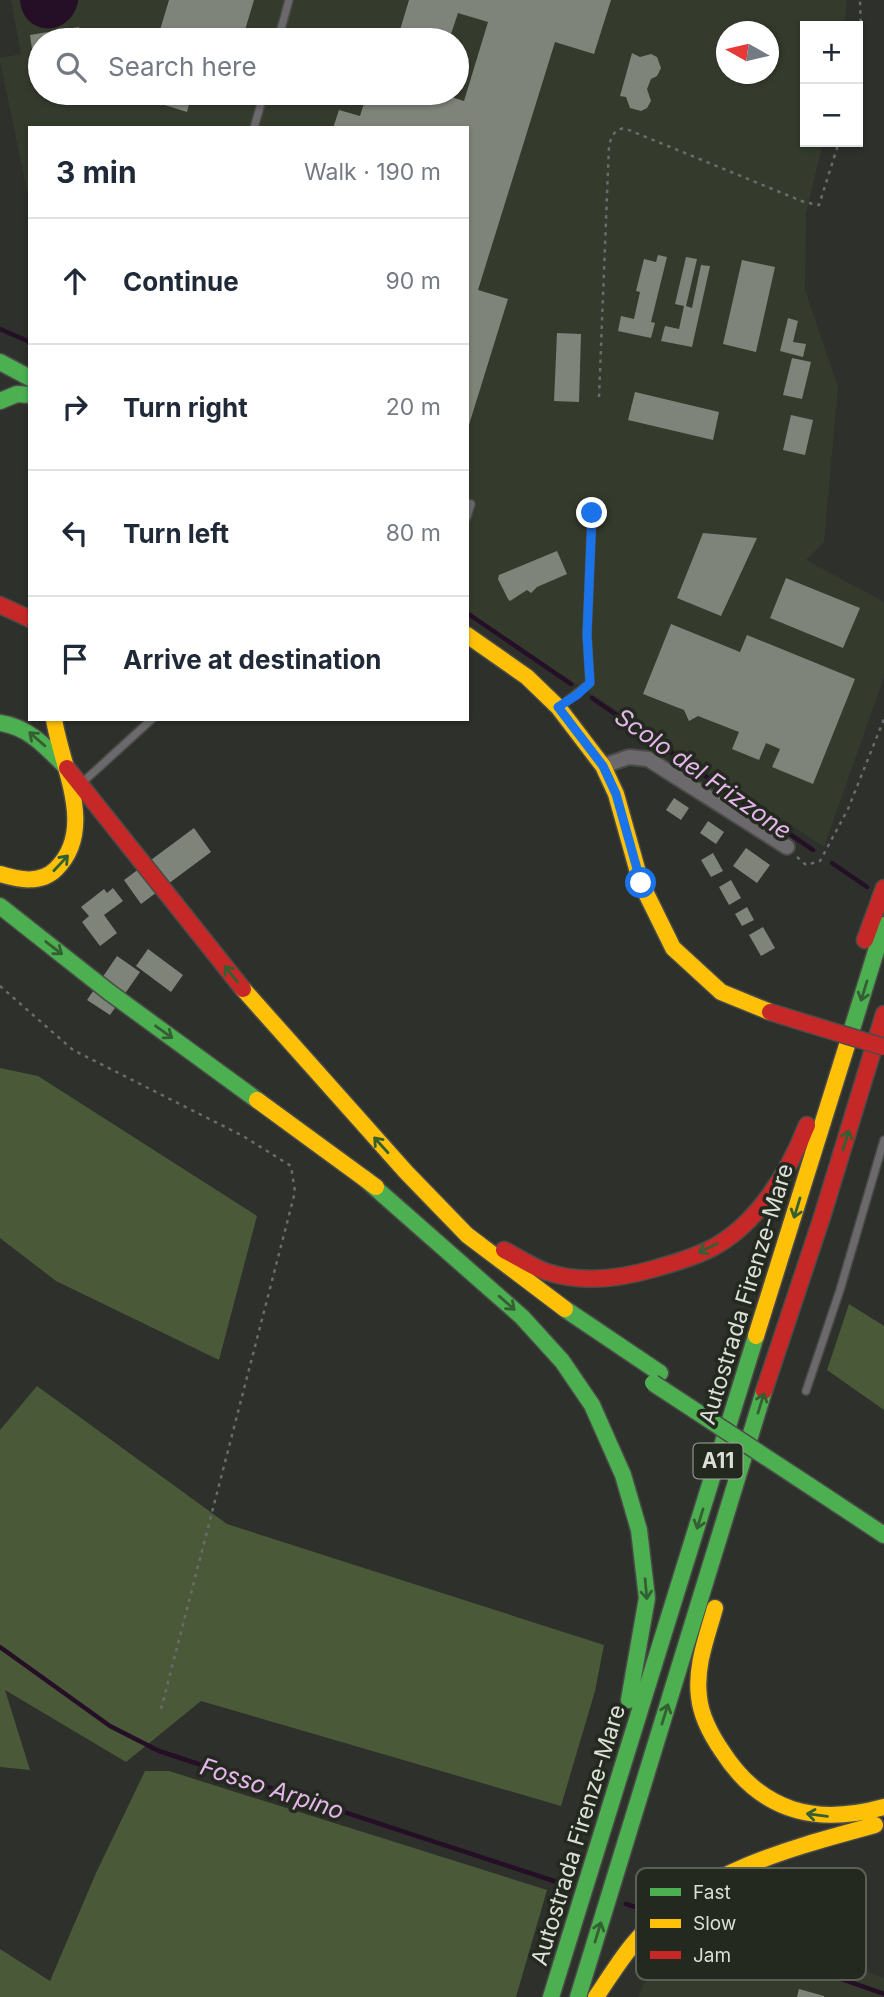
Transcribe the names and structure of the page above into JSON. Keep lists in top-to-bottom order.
{
  "streets": {
    "main road": ["Autostrada Firenze-Mare", "A11"]
  },
  "water": ["Scolo del Frizzone", "Fosso Arpino"],
  "legend": ["Fast", "Slow", "Jam"],
  "north": "left",
  "page": {
    "map_buttons": ["+", "−"],
    "search": "Search here",
    "heading": ["3 min", "Walk · 190 m"],
    "list": [
      ["Continue", "90 m"],
      ["Turn right", "20 m"],
      ["Turn left", "80 m"],
      "Arrive at destination"
    ]
  }
}
